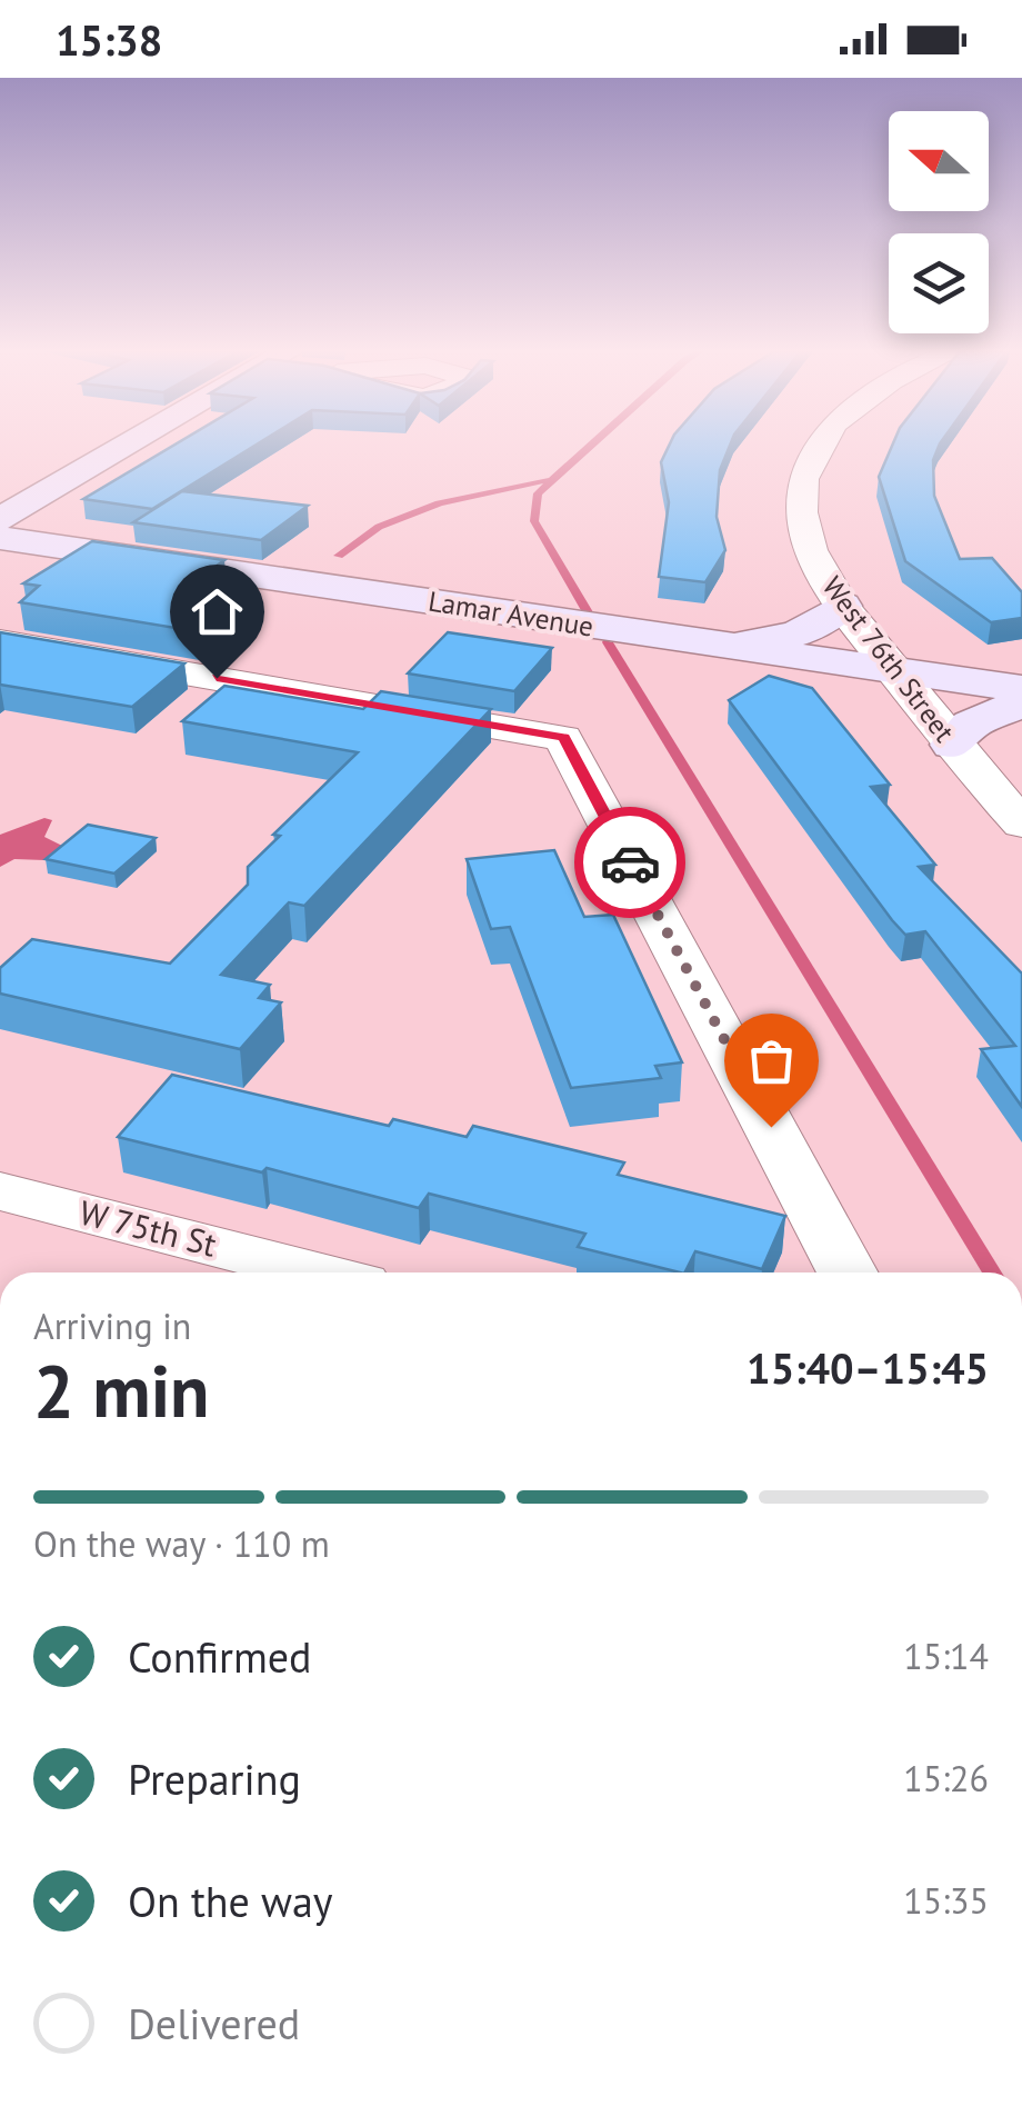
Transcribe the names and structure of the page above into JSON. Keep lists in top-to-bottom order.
{
  "streets": {
    "street": ["Lamar Avenue", "West 76th Street", "W 75th St"]
  },
  "crossings": [
    ["Lamar Avenue", "West 76th Street"]
  ],
  "north": "left",
  "page": {
    "status": "15:38",
    "heading": ["2 min", "Arriving in", "15:40–15:45"],
    "bar": "On the way · 110 m",
    "list": [
      ["Confirmed", "15:14"],
      ["Preparing", "15:26"],
      ["On the way", "15:35"],
      "Delivered"
    ]
  }
}
